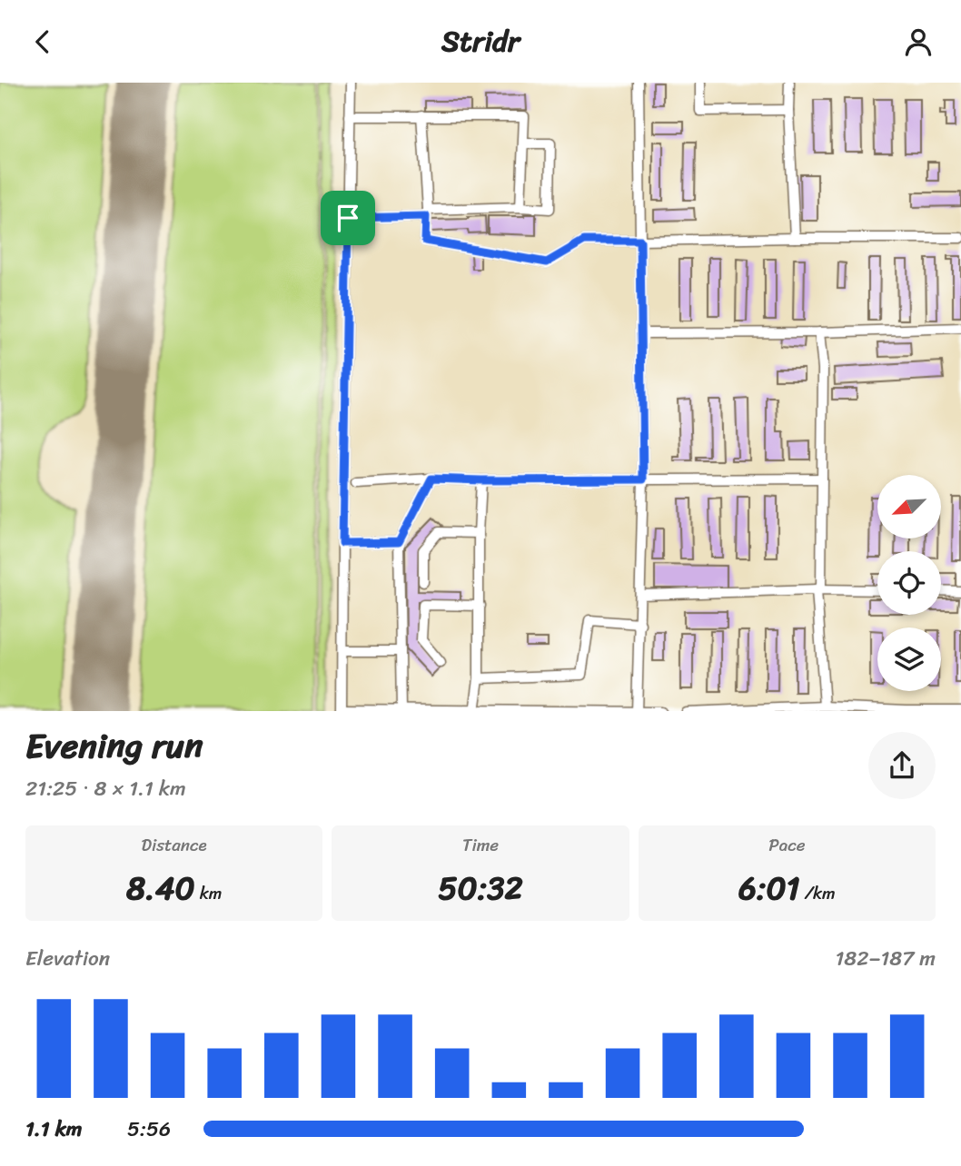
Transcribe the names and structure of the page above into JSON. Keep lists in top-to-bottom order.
{
  "north": "bottom left",
  "page": {
    "header": "Stridr",
    "heading": ["Evening run", "21:25 · 8 × 1.1 km"],
    "stats": [
      ["Distance", "8.40 km"],
      ["Time", "50:32"],
      ["Pace", "6:01 /km"]
    ],
    "chart": ["Elevation", "182–187 m"],
    "list": [
      {
        "name": "1.1 km",
        "note": "5:56"
      }
    ]
  }
}
